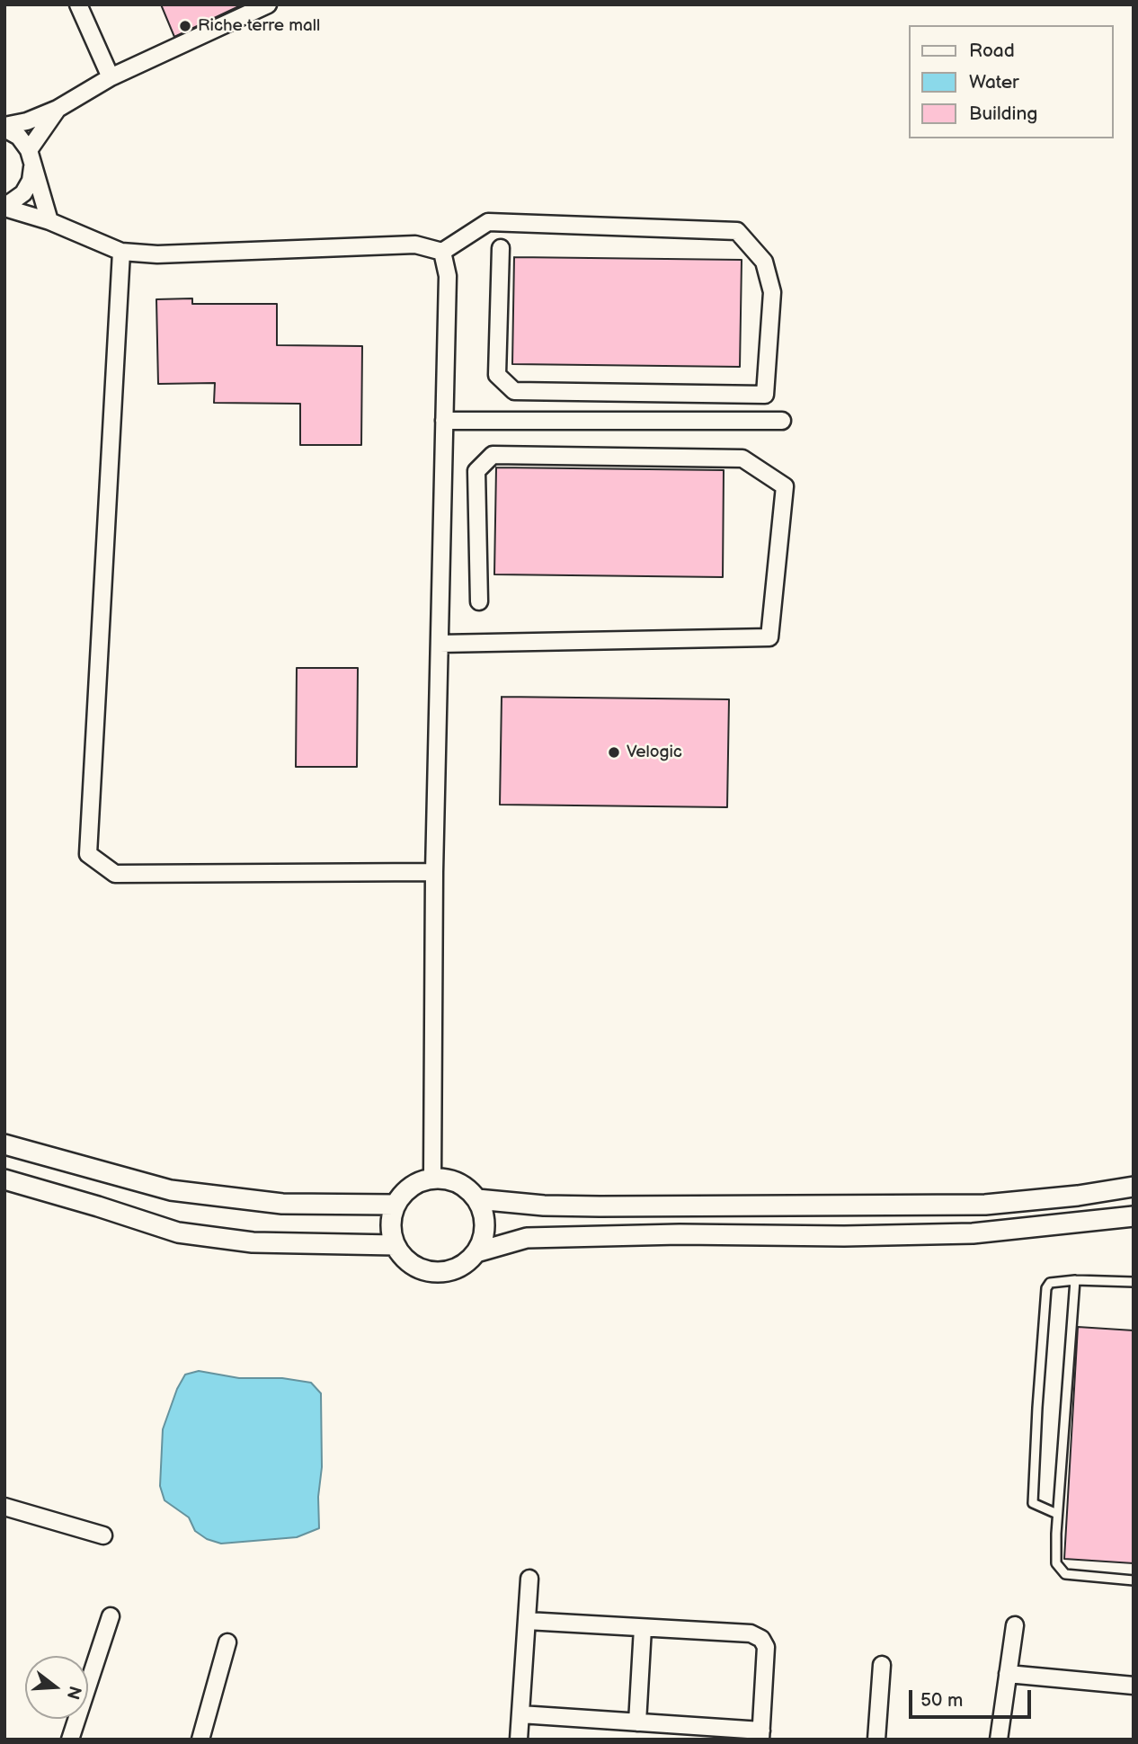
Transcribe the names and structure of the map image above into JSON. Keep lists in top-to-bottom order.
{
  "places": ["Riche terre mall", "Velogic"],
  "legend": ["Road", "Water", "Building"],
  "scale_bar": "50 m",
  "north": "right"
}
